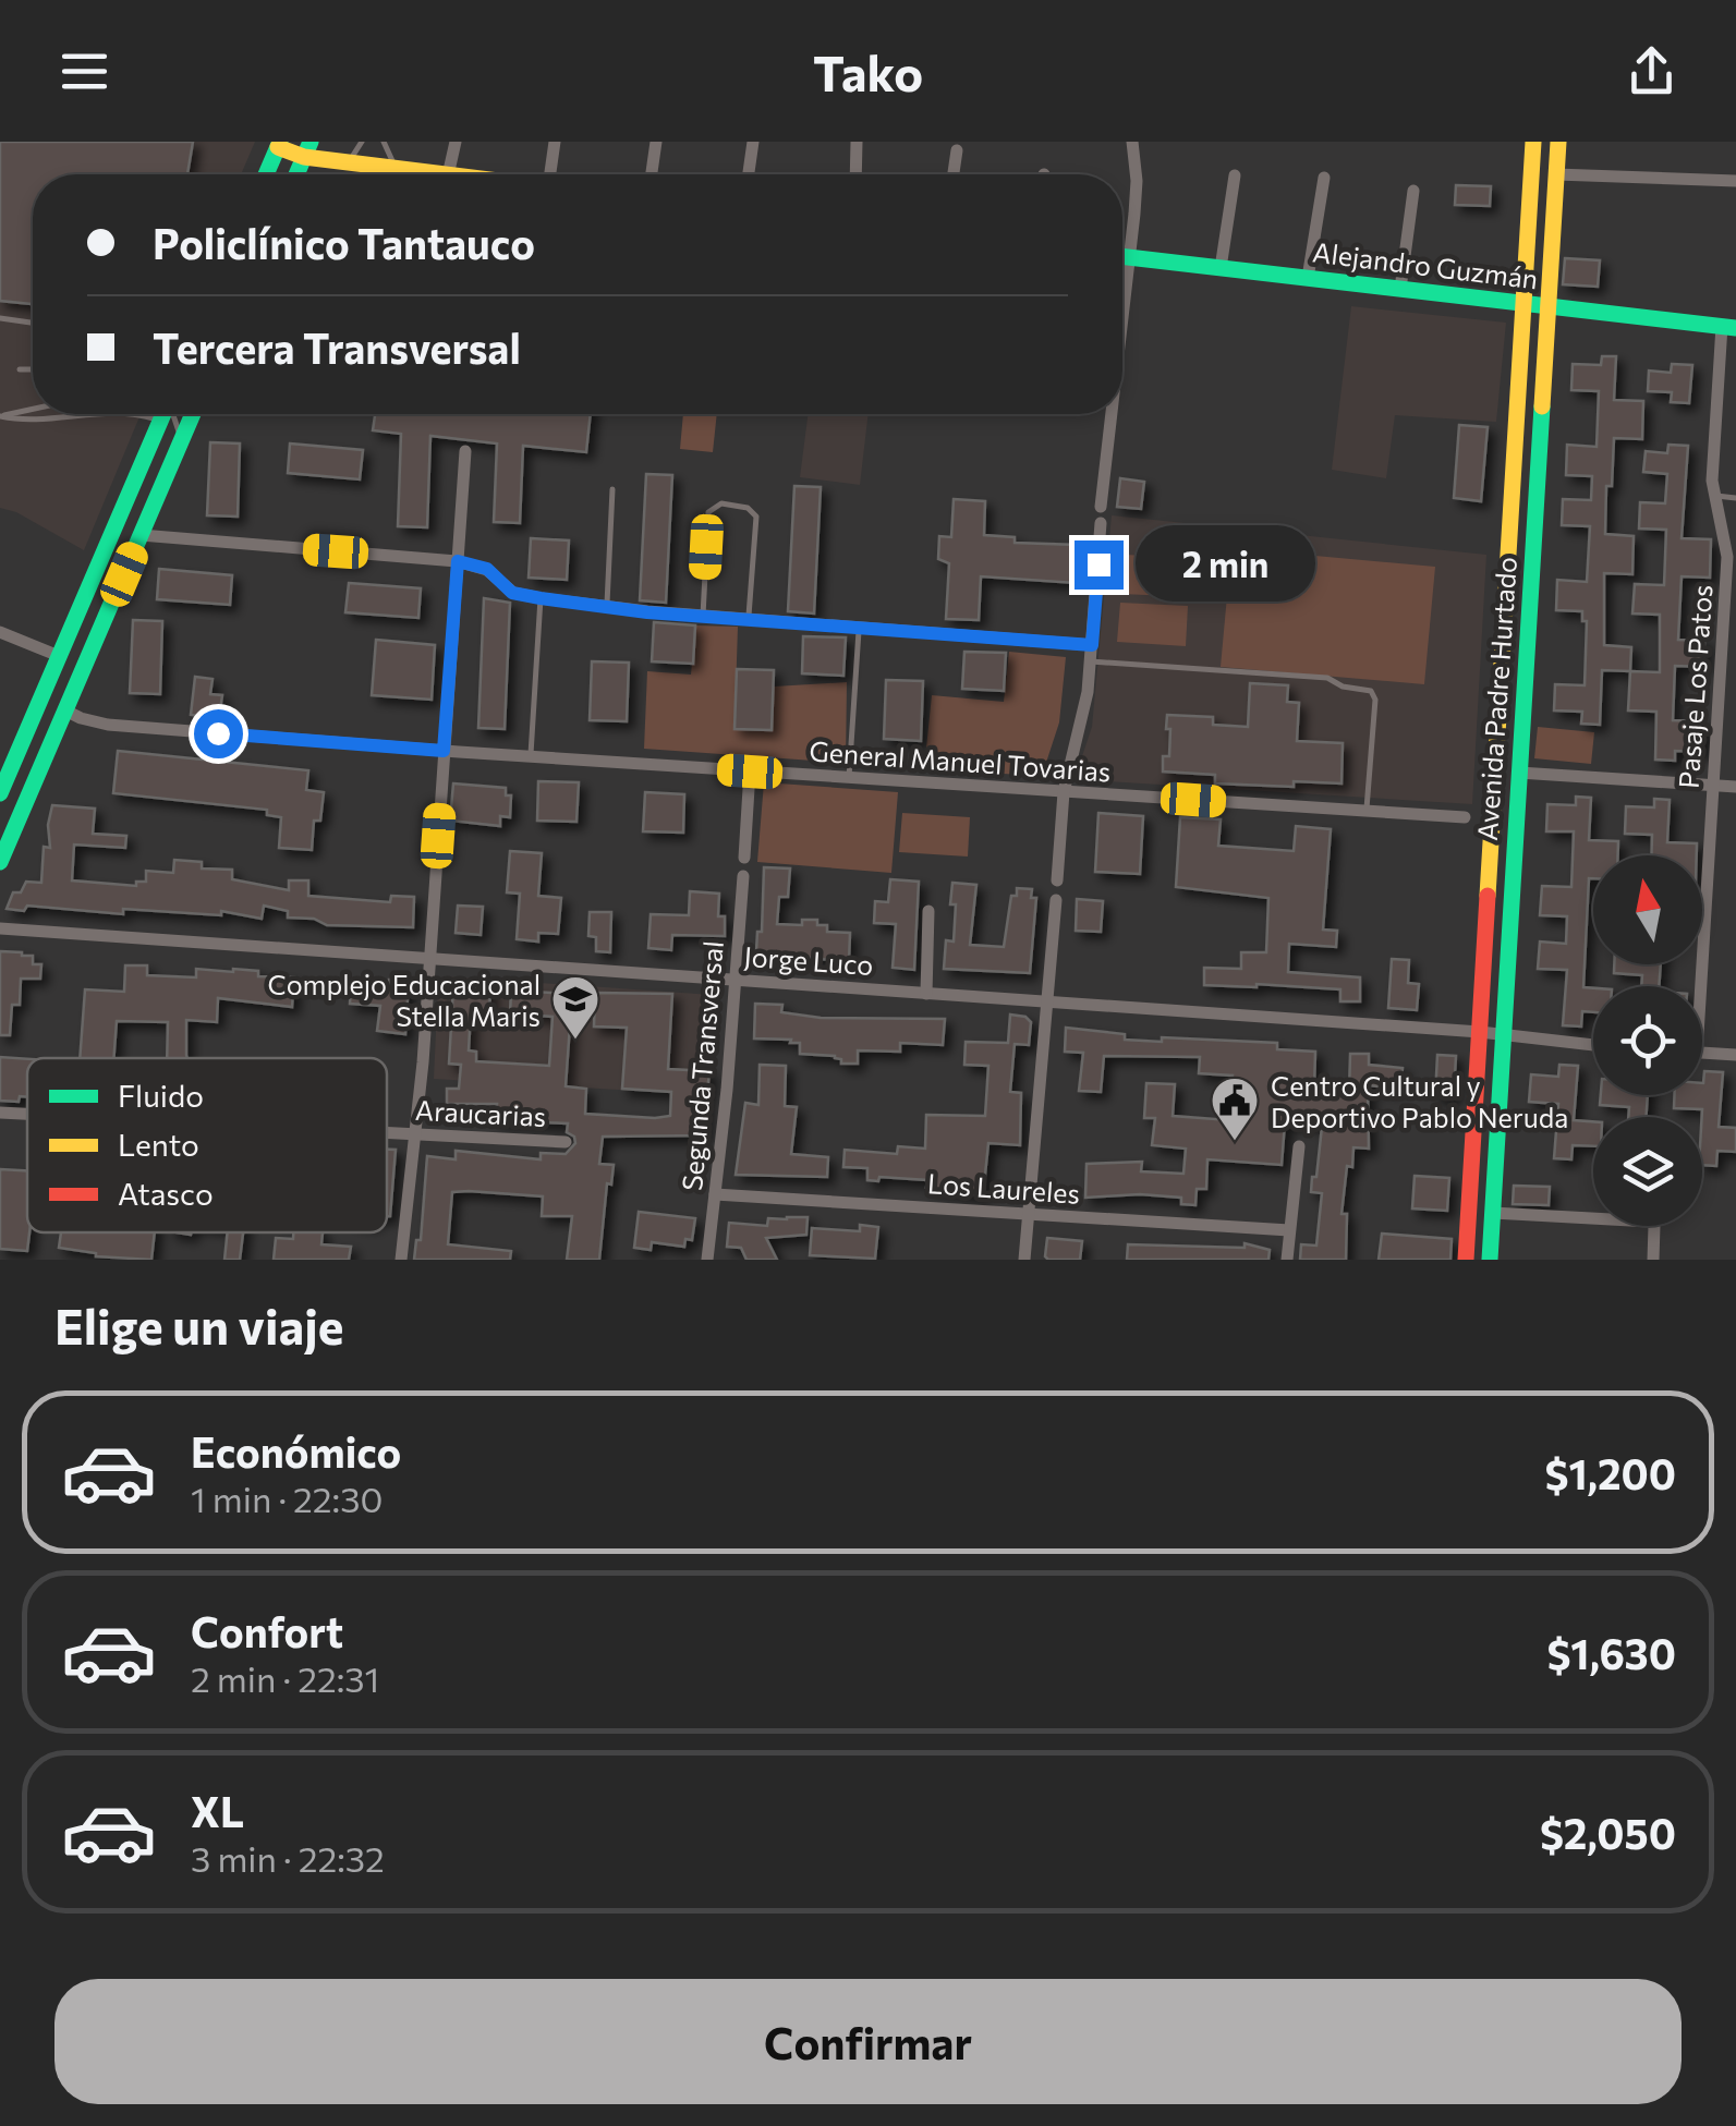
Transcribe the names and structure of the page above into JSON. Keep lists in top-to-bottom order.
{
  "streets": {
    "main road": ["Alejandro Guzmán", "Avenida Padre Hurtado"],
    "street": [
      "Pasaje Los Patos",
      "General Manuel Tovarias",
      "Jorge Luco",
      "Segunda Transversal",
      "Araucarias",
      "Los Laureles"
    ]
  },
  "crossings": [
    ["Alejandro Guzmán", "Pasaje Los Patos"],
    ["Alejandro Guzmán", "Avenida Padre Hurtado"],
    ["Avenida Padre Hurtado", "Jorge Luco"],
    ["Jorge Luco", "Segunda Transversal"],
    ["Segunda Transversal", "Los Laureles"]
  ],
  "places": {
    "school or university": ["Complejo Educacional Stella Maris"],
    "public building": ["Centro Cultural y Deportivo Pablo Neruda"]
  },
  "legend": ["Fluido", "Lento", "Atasco"],
  "north": "top",
  "page": {
    "header": "Tako",
    "banner": ["Policlínico Tantauco", "Tercera Transversal"],
    "bubble": "2 min",
    "heading": "Elige un viaje",
    "list": [
      {
        "name": "Económico",
        "note": "1 min · 22:30",
        "value": "$1,200"
      },
      {
        "name": "Confort",
        "note": "2 min · 22:31",
        "value": "$1,630"
      },
      {
        "name": "XL",
        "note": "3 min · 22:32",
        "value": "$2,050"
      }
    ],
    "buttons": "Confirmar"
  }
}
